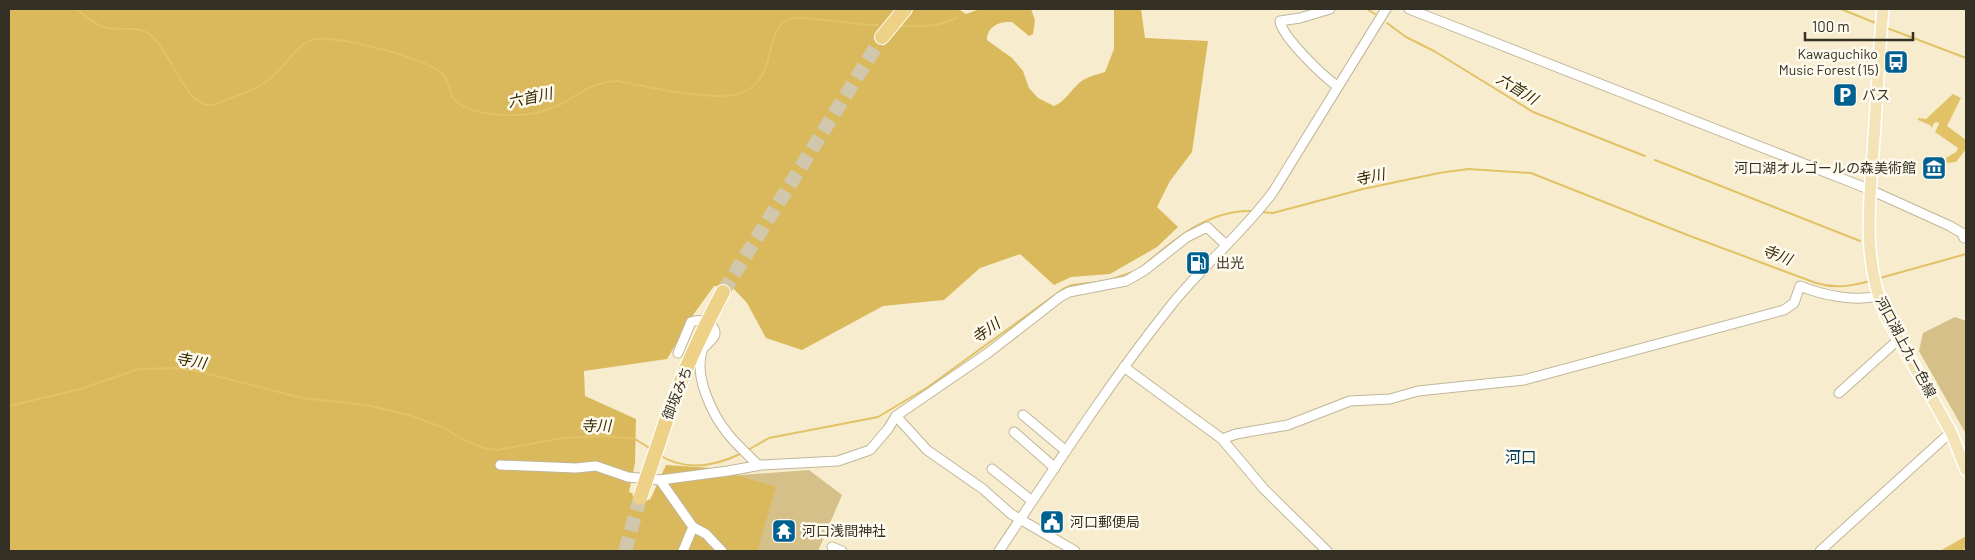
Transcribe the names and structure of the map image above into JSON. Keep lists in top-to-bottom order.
{
  "streets": {
    "highway": ["御坂みち"],
    "main road": ["河口湖上九一色線"]
  },
  "districts": ["河口"],
  "water": ["六首川", "寺川"],
  "places": {
    "bus stop": ["Kawaguchiko Music Forest (15)"],
    "parking": ["バス"],
    "museum": ["河口湖オルゴールの森美術館"],
    "fuel station": ["出光"],
    "public building": ["河口郵便局"],
    "temple": ["河口浅間神社"]
  },
  "scale_bar": "100 m"
}
